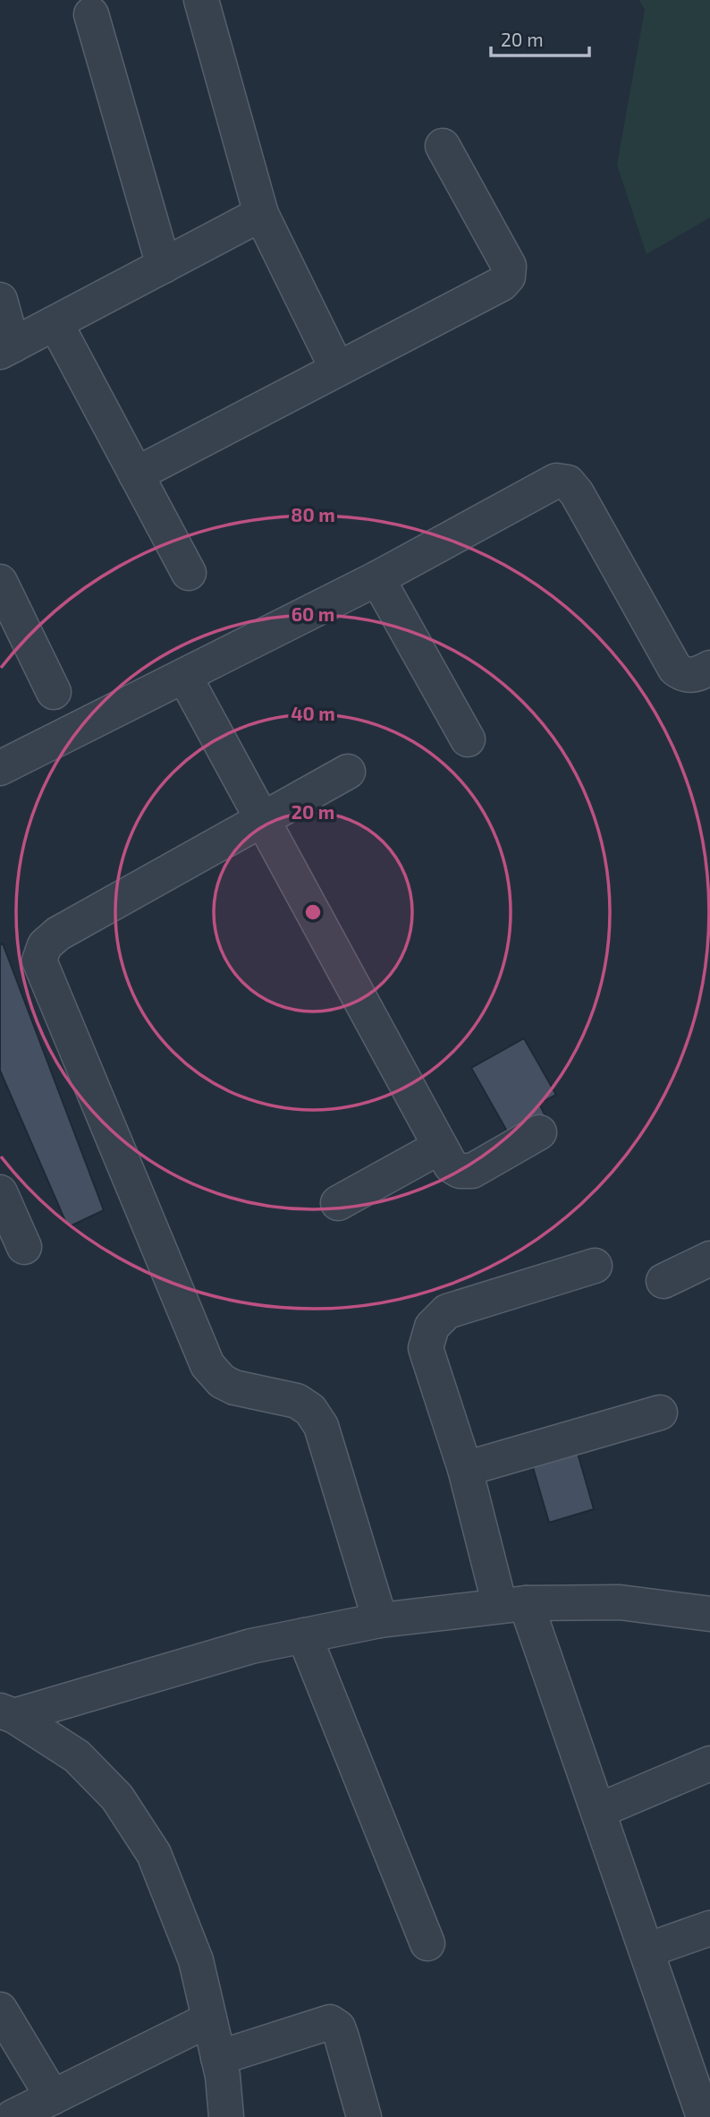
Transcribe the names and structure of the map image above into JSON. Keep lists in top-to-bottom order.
{
  "scale_bar": "20 m",
  "rings": [
    "80 m",
    "60 m",
    "40 m",
    "20 m"
  ]
}
